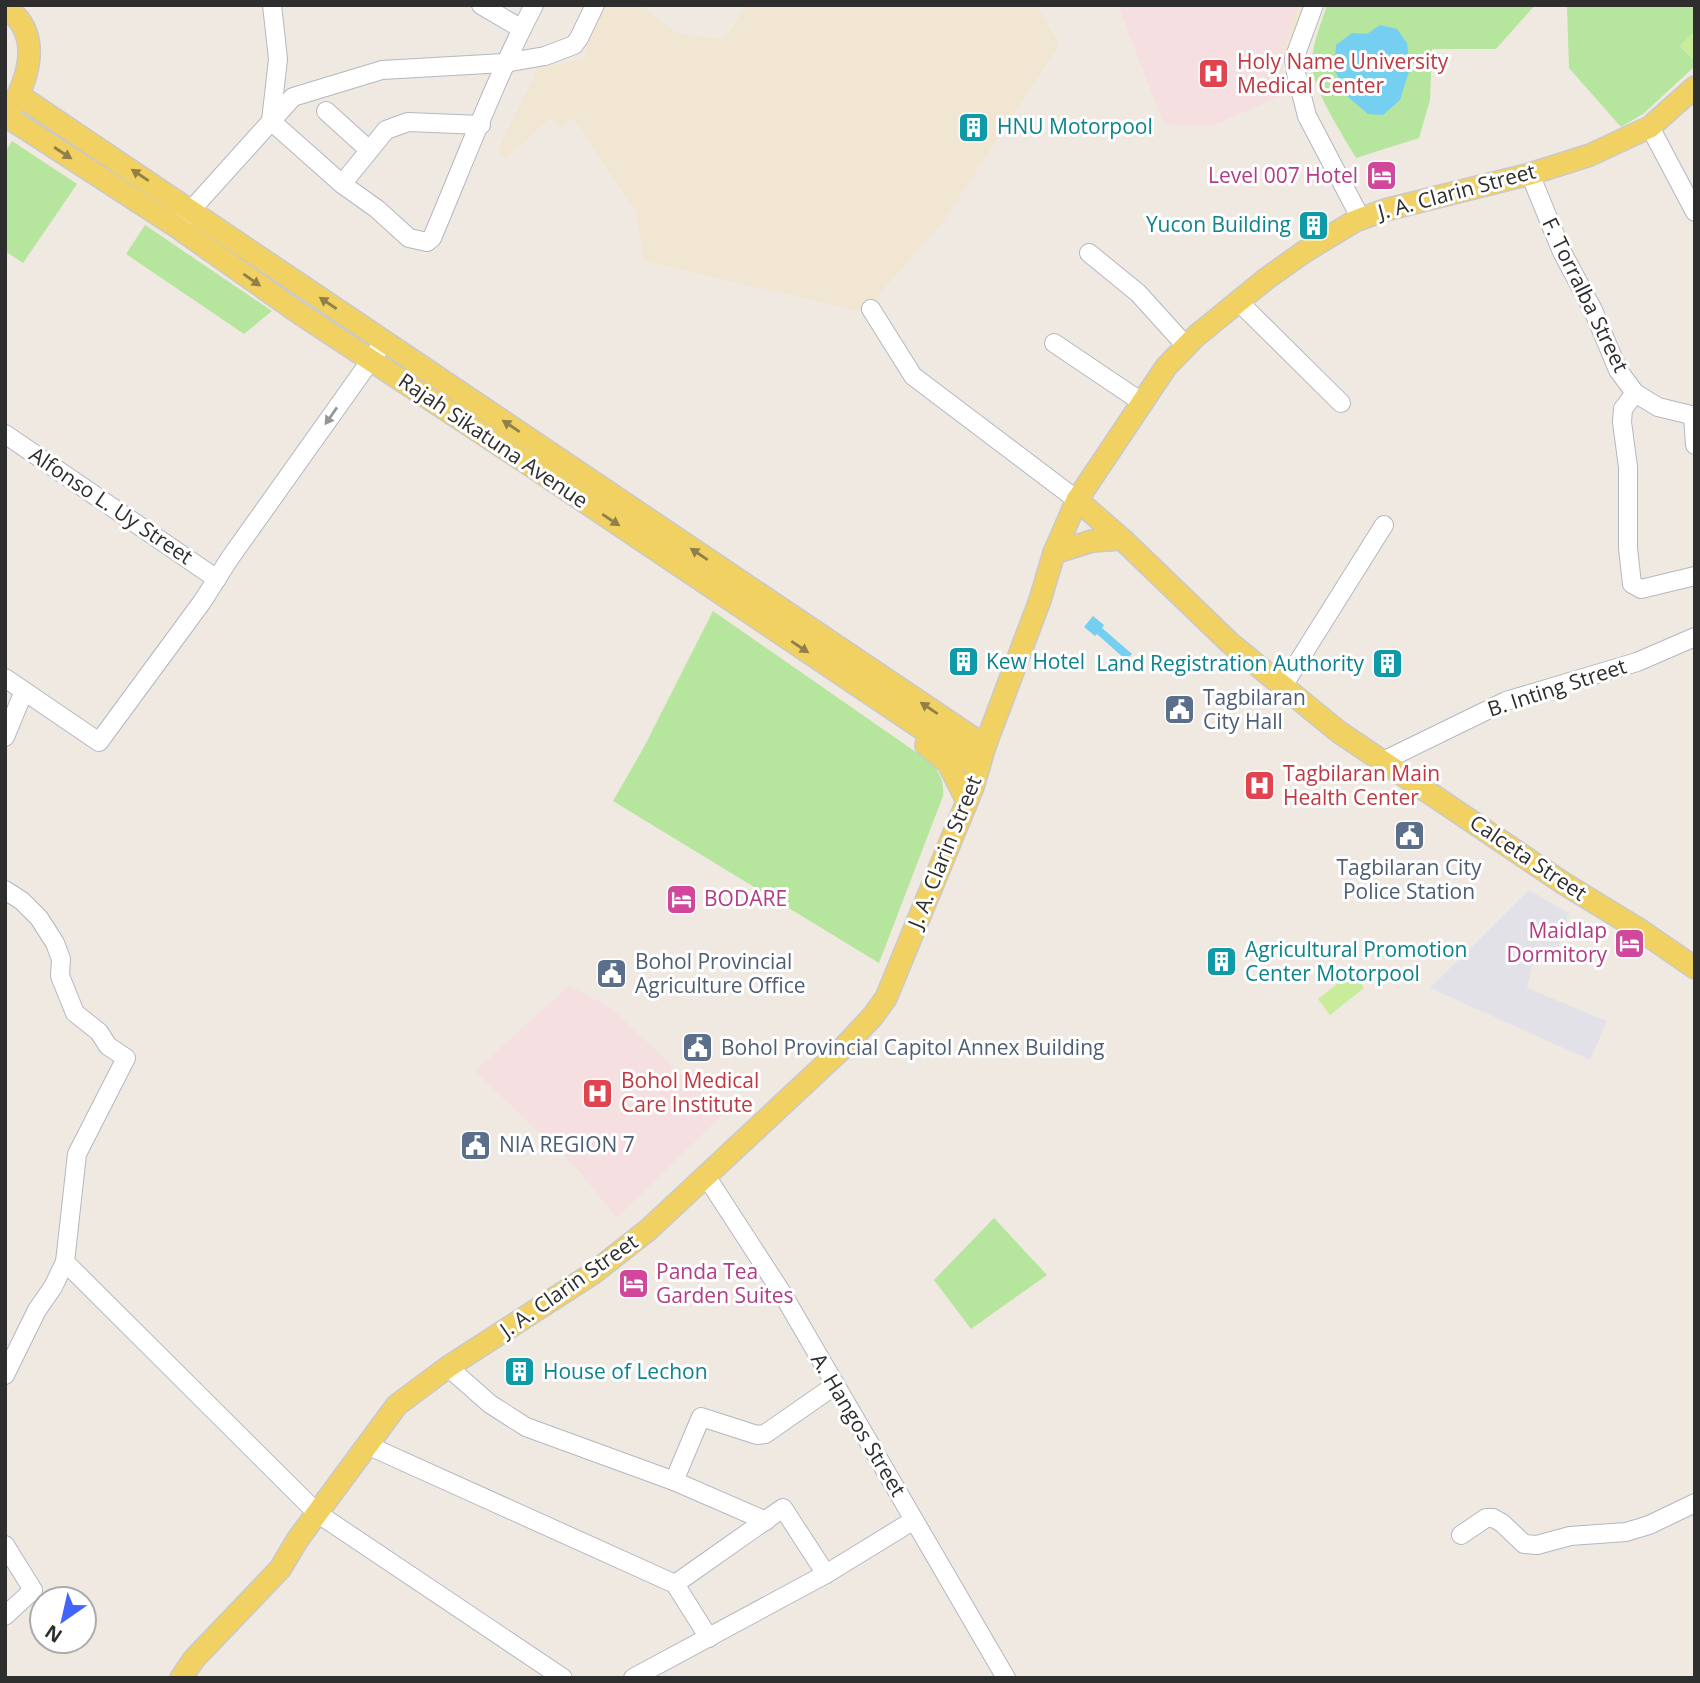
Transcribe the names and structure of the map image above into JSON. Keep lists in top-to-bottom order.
{
  "streets": {
    "main road": ["J. A. Clarin Street", "Rajah Sikatuna Avenue", "Calceta Street"],
    "street": [
      "F. Torralba Street",
      "Alfonso L. Uy Street",
      "B. Inting Street",
      "A. Hangos Street"
    ]
  },
  "crossings": [
    ["J. A. Clarin Street", "F. Torralba Street"],
    ["J. A. Clarin Street", "Rajah Sikatuna Avenue"],
    ["J. A. Clarin Street", "Calceta Street"],
    ["J. A. Clarin Street", "A. Hangos Street"],
    ["B. Inting Street", "Calceta Street"]
  ],
  "places": {
    "hospital": ["Holy Name University Medical Center", "Tagbilaran Main Health Center", "Bohol Medical Care Institute"],
    "building": [
      "HNU Motorpool",
      "Yucon Building",
      "Kew Hotel",
      "Land Registration Authority",
      "Agricultural Promotion Center Motorpool",
      "House of Lechon"
    ],
    "hotel": [
      "Level 007 Hotel",
      "BODARE",
      "Maidlap Dormitory",
      "Panda Tea Garden Suites"
    ],
    "public building": [
      "Tagbilaran City Hall",
      "Tagbilaran City Police Station",
      "Bohol Provincial Agriculture Office",
      "Bohol Provincial Capitol Annex Building",
      "NIA REGION 7"
    ]
  },
  "north": "bottom left"
}
